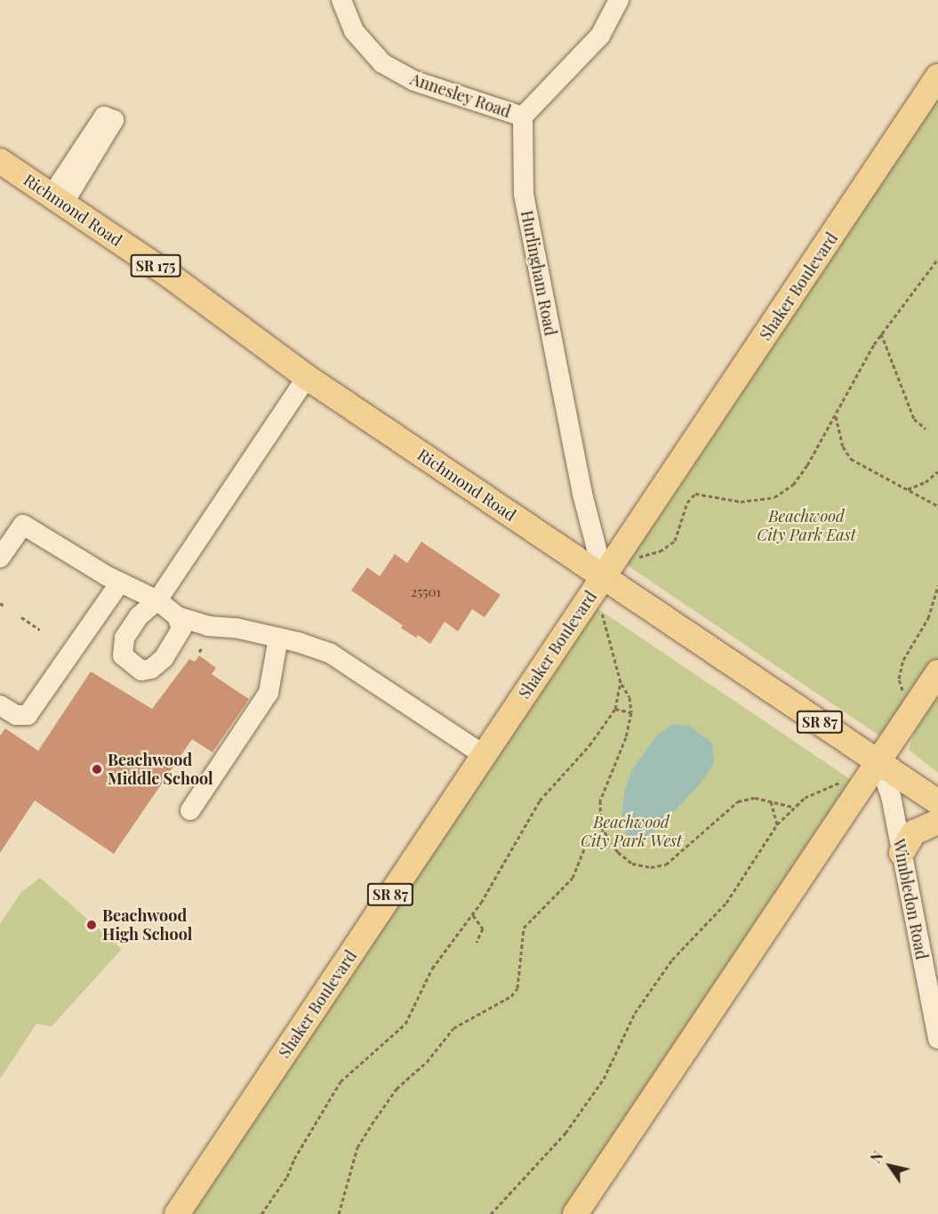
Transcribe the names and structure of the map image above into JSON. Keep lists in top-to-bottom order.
{
  "streets": {
    "main road": [
      "Richmond Road",
      "SR 175",
      "Shaker Boulevard",
      "SR 87"
    ],
    "street": ["Annesley Road", "Hurlingham Road", "Wimbledon Road"]
  },
  "crossings": [
    ["Annesley Road", "Hurlingham Road"],
    ["Richmond Road", "Hurlingham Road"],
    ["Richmond Road", "Shaker Boulevard"],
    ["Richmond Road", "Wimbledon Road"],
    ["Hurlingham Road", "Shaker Boulevard"]
  ],
  "parks": ["Beachwood City Park East", "Beachwood City Park West"],
  "places": ["Beachwood Middle School", "Beachwood High School"],
  "house_numbers": ["25501"],
  "north": "top left"
}
